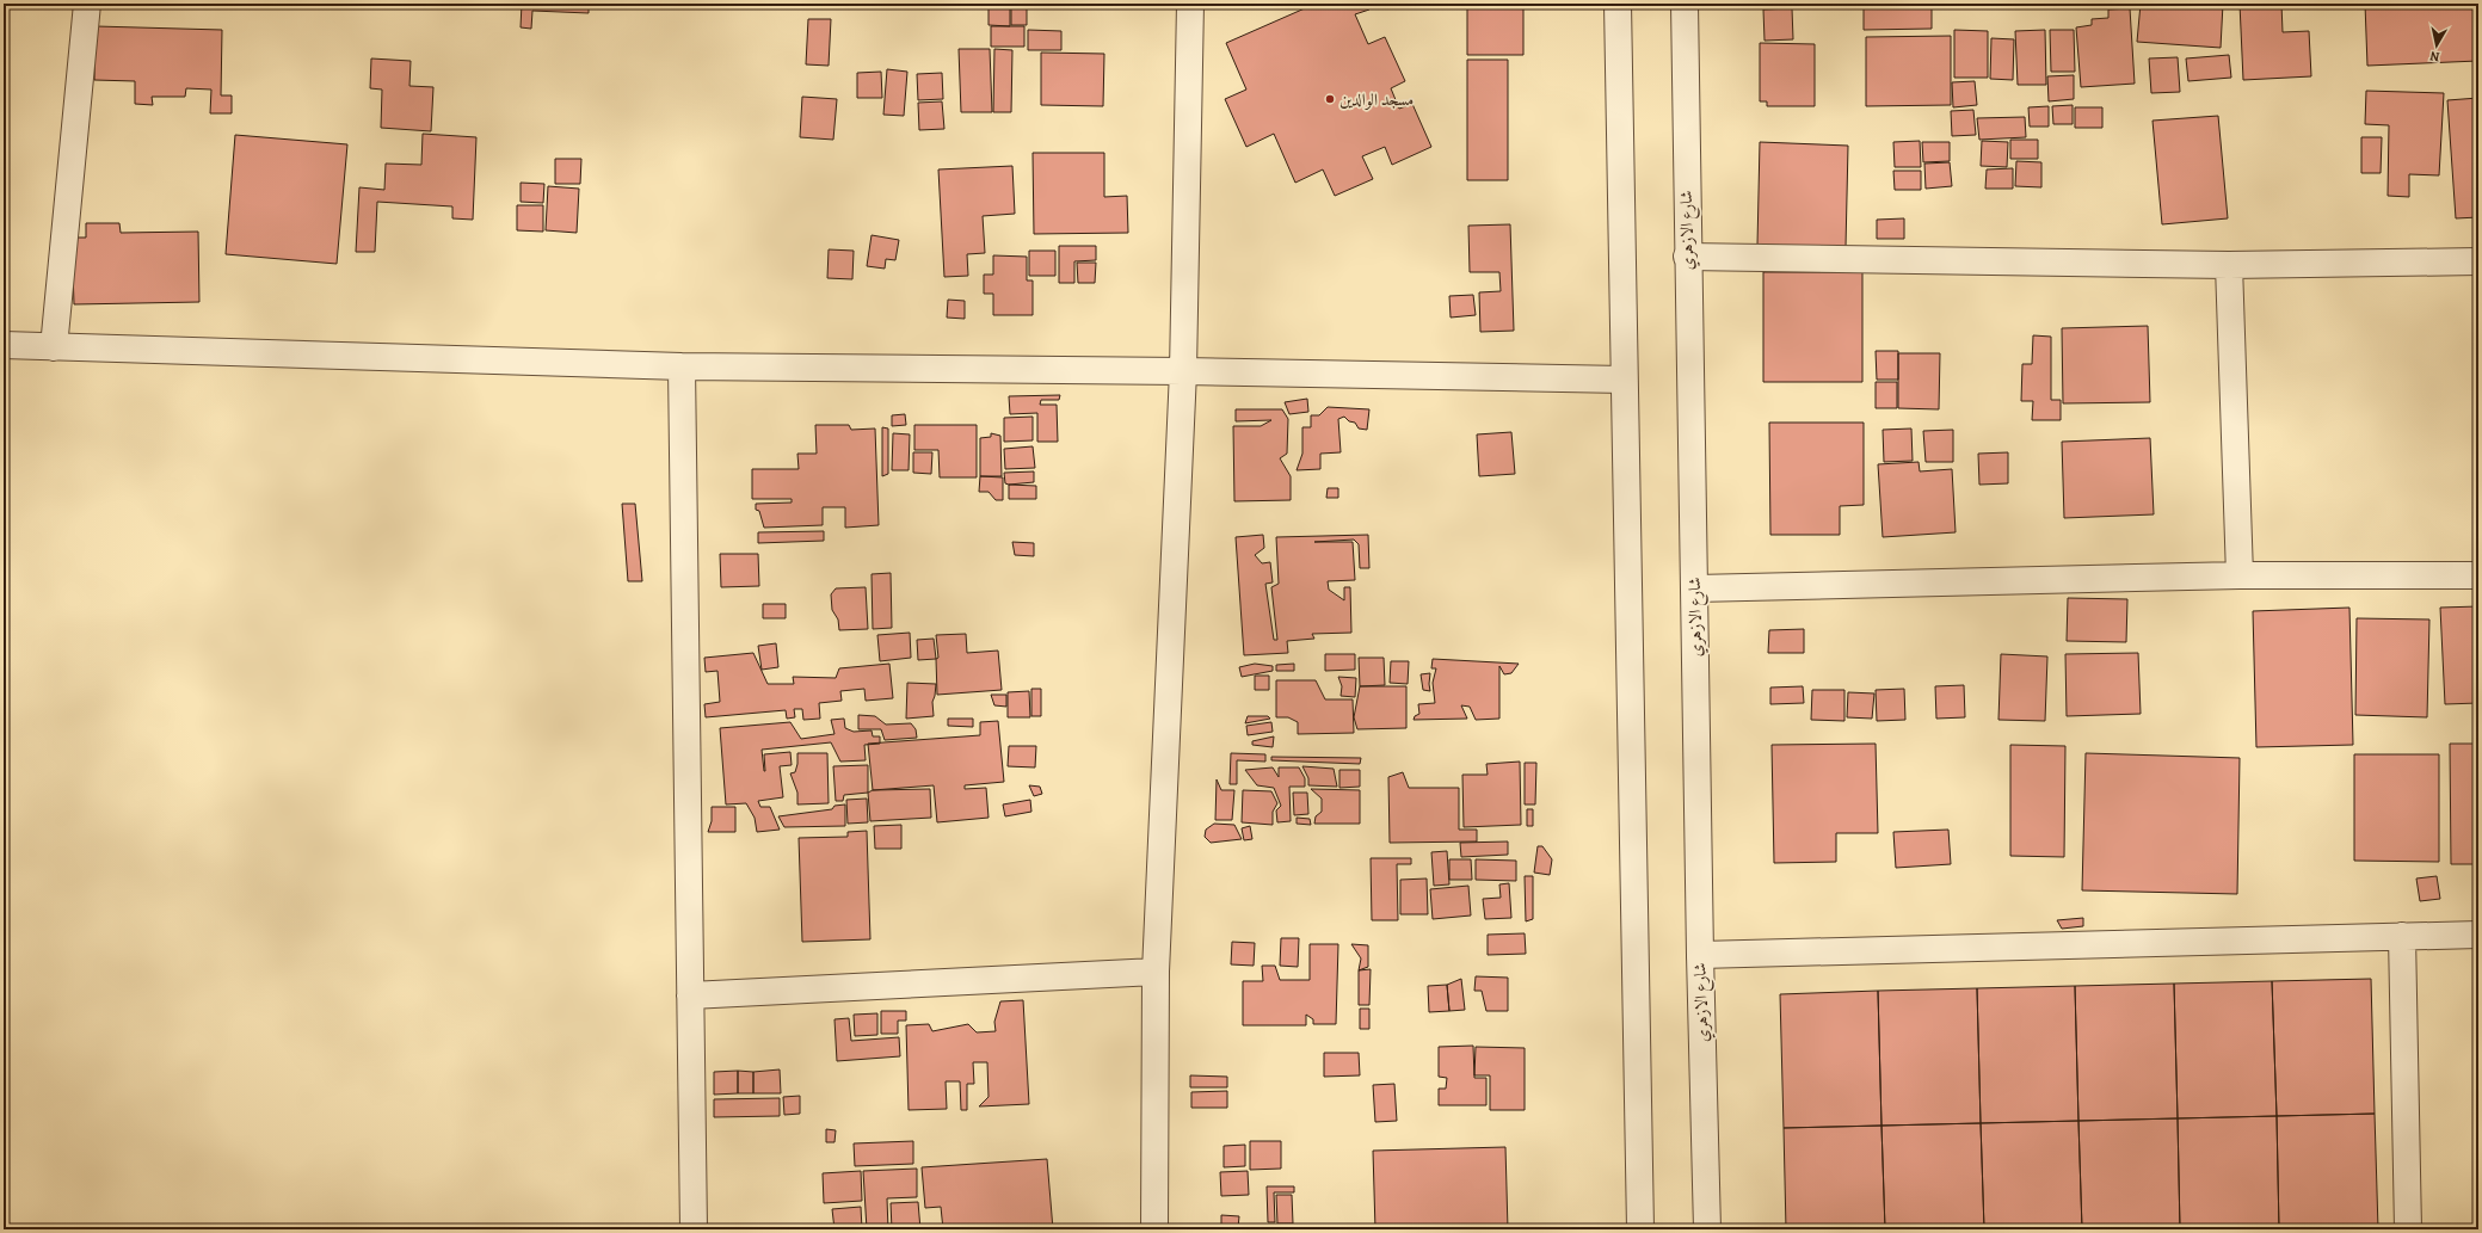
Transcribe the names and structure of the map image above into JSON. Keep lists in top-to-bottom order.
{
  "streets": {
    "street": ["شارع الازهري"]
  },
  "places": ["مسجد الوالدين"],
  "north": "bottom"
}
